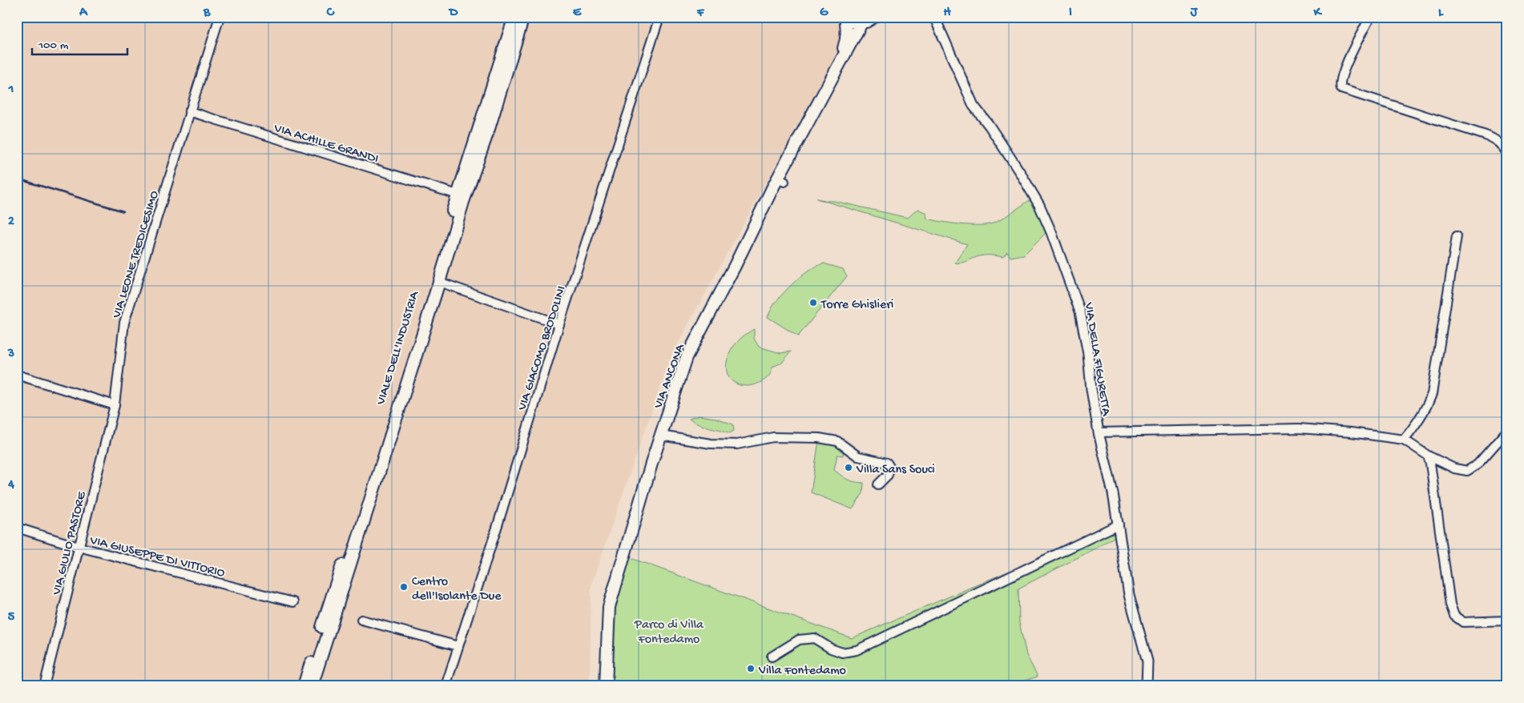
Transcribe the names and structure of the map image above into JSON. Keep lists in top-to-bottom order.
{
  "streets": {
    "main road": ["VIALE DELL'INDUSTRIA", "VIA ANCONA"],
    "street": [
      "VIA ACHILLE GRANDI",
      "VIA LEONE TREDICESIMO",
      "VIA GIACOMO BRODOLINI",
      "VIA DELLA FIGURETTA",
      "VIA GIULIO PASTORE",
      "VIA GIUSEPPE DI VITTORIO"
    ]
  },
  "crossings": [
    ["VIA ACHILLE GRANDI", "VIA LEONE TREDICESIMO"],
    ["VIA ACHILLE GRANDI", "VIALE DELL'INDUSTRIA"],
    ["VIA LEONE TREDICESIMO", "VIA GIULIO PASTORE"],
    ["VIA GIULIO PASTORE", "VIA GIUSEPPE DI VITTORIO"]
  ],
  "parks": ["Parco di Villa Fontedamo"],
  "places": [
    "Torre Ghislieri",
    "Villa Sans Souci",
    "Centro dell'Isolante Due",
    "Villa Fontedamo"
  ],
  "scale_bar": "100 m",
  "grid": {
    "columns": [
      "A",
      "B",
      "C",
      "D",
      "E",
      "F",
      "G",
      "H",
      "I",
      "J",
      "K",
      "L"
    ],
    "rows": [
      "1",
      "2",
      "3",
      "4",
      "5"
    ]
  }
}
